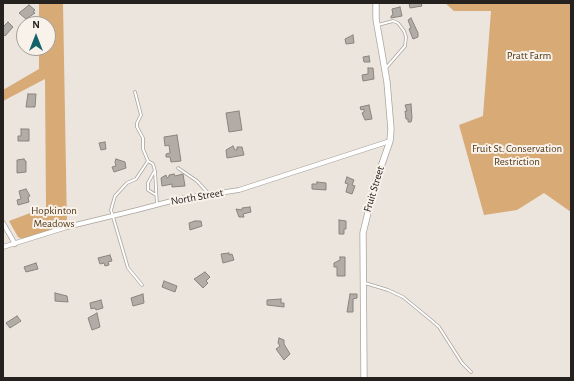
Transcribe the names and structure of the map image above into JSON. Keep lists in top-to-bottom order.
{
  "streets": {
    "street": ["Fruit Street", "North Street"]
  },
  "crossings": [
    ["Fruit Street", "North Street"]
  ],
  "parks": ["Pratt Farm", "Fruit St. Conservation Restriction", "Hopkinton Meadows"],
  "north": "top"
}
